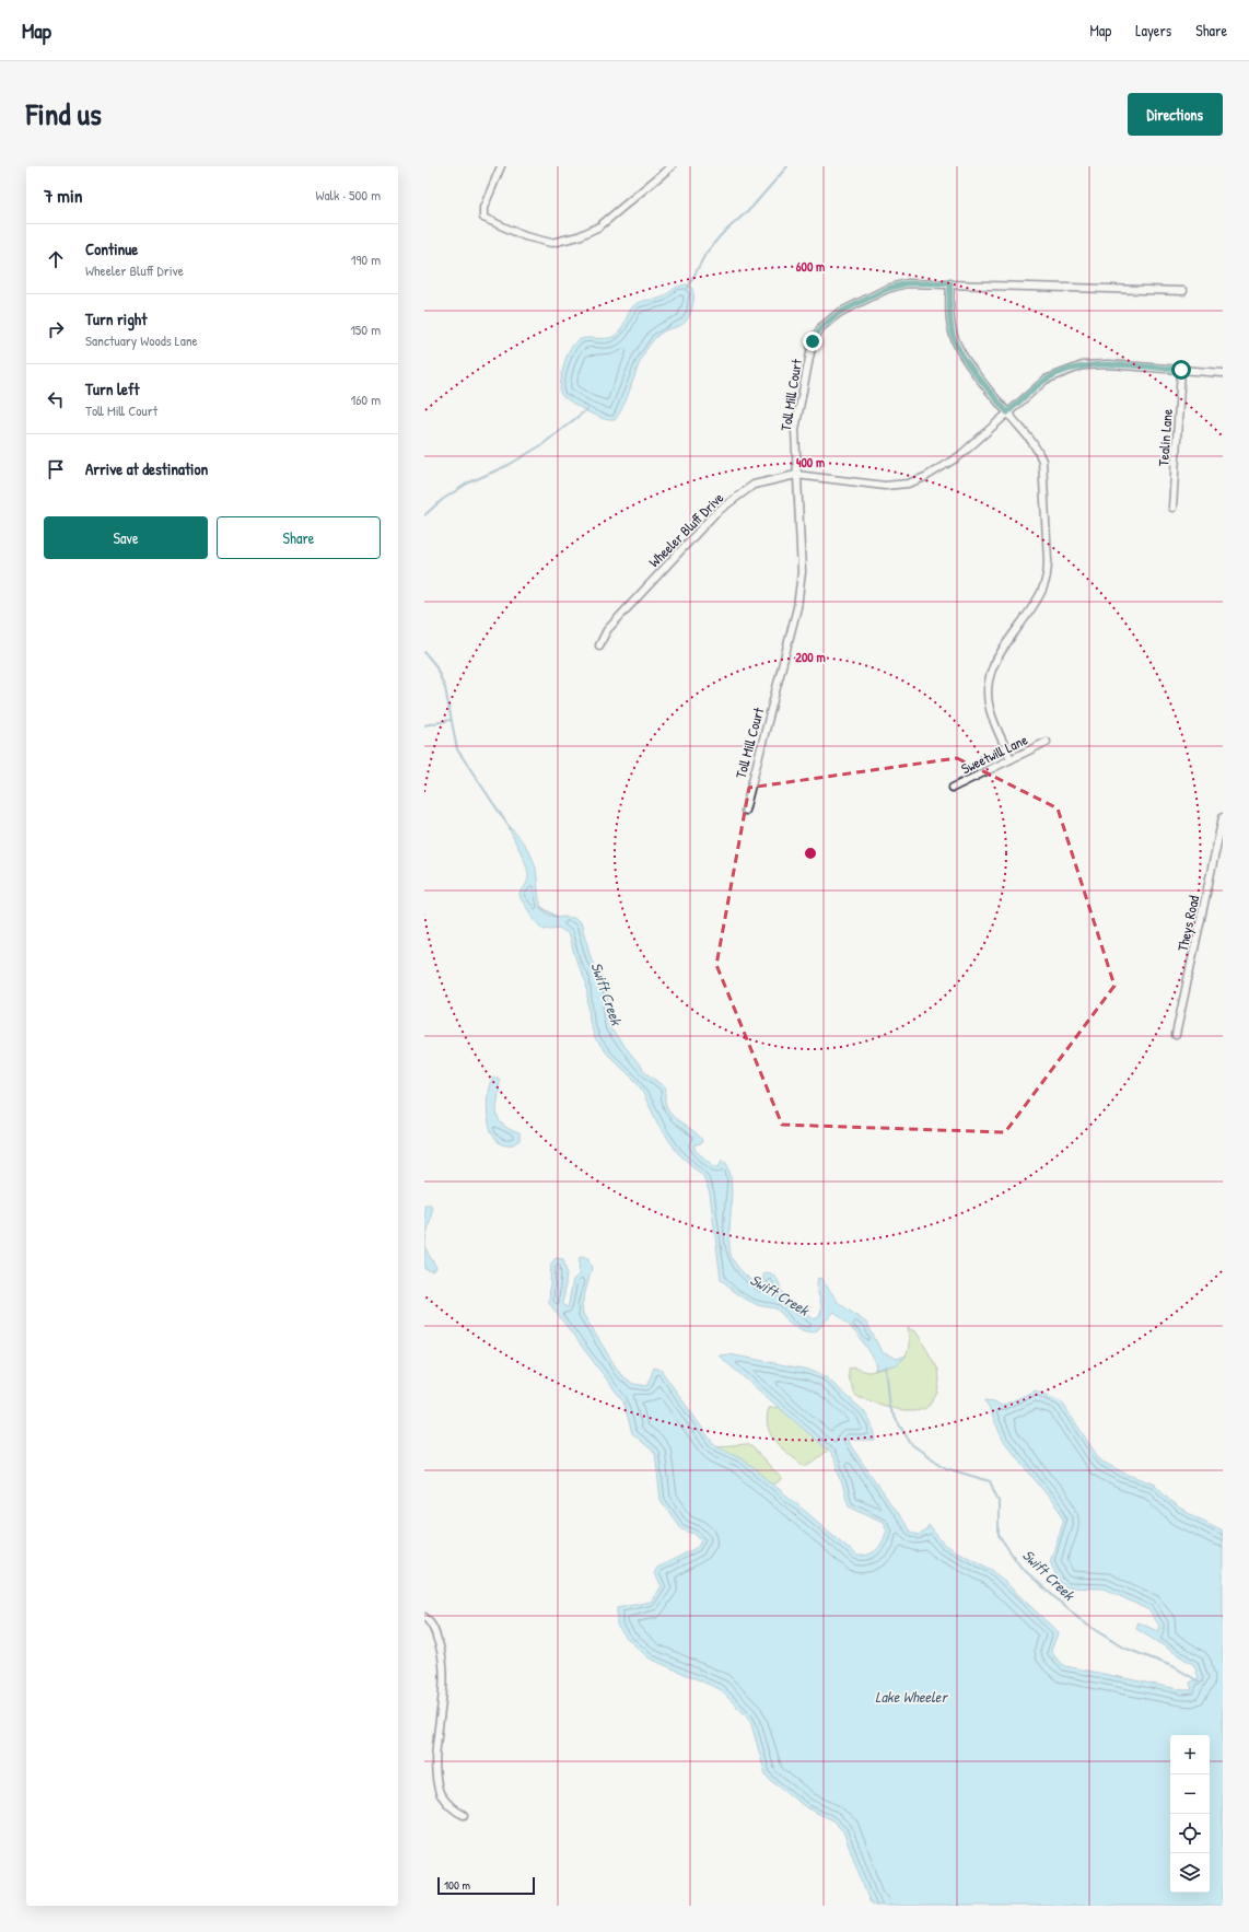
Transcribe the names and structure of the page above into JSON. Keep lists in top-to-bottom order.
{
  "streets": {
    "street": [
      "Toll Mill Court",
      "Tealin Lane",
      "Wheeler Bluff Drive",
      "Sweetwill Lane",
      "Theys Road"
    ]
  },
  "crossings": [
    ["Toll Mill Court", "Wheeler Bluff Drive"],
    ["Tealin Lane", "Wheeler Bluff Drive"]
  ],
  "water": ["Swift Creek", "Lake Wheeler"],
  "scale_bar": "100 m",
  "page": {
    "header": "Map",
    "nav": ["Map", "Layers", "Share"],
    "title": "Find us",
    "buttons": [
      "Directions",
      ["Save", "Share"]
    ],
    "heading": ["7 min", "Walk · 500 m"],
    "list": [
      ["Continue", "Wheeler Bluff Drive", "190 m"],
      ["Turn right", "Sanctuary Woods Lane", "150 m"],
      ["Turn left", "Toll Mill Court", "160 m"],
      "Arrive at destination"
    ],
    "map_buttons": ["+", "−"],
    "scale": "100 m"
  },
  "rings": ["600 m", "400 m", "200 m"]
}
